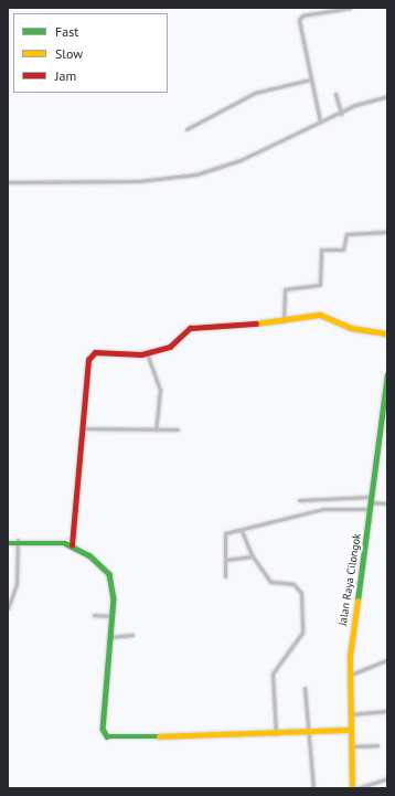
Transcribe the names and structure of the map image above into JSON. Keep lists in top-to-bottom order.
{
  "streets": {
    "main road": ["Jalan Raya Cilongok"]
  },
  "legend": ["Fast", "Slow", "Jam"]
}
